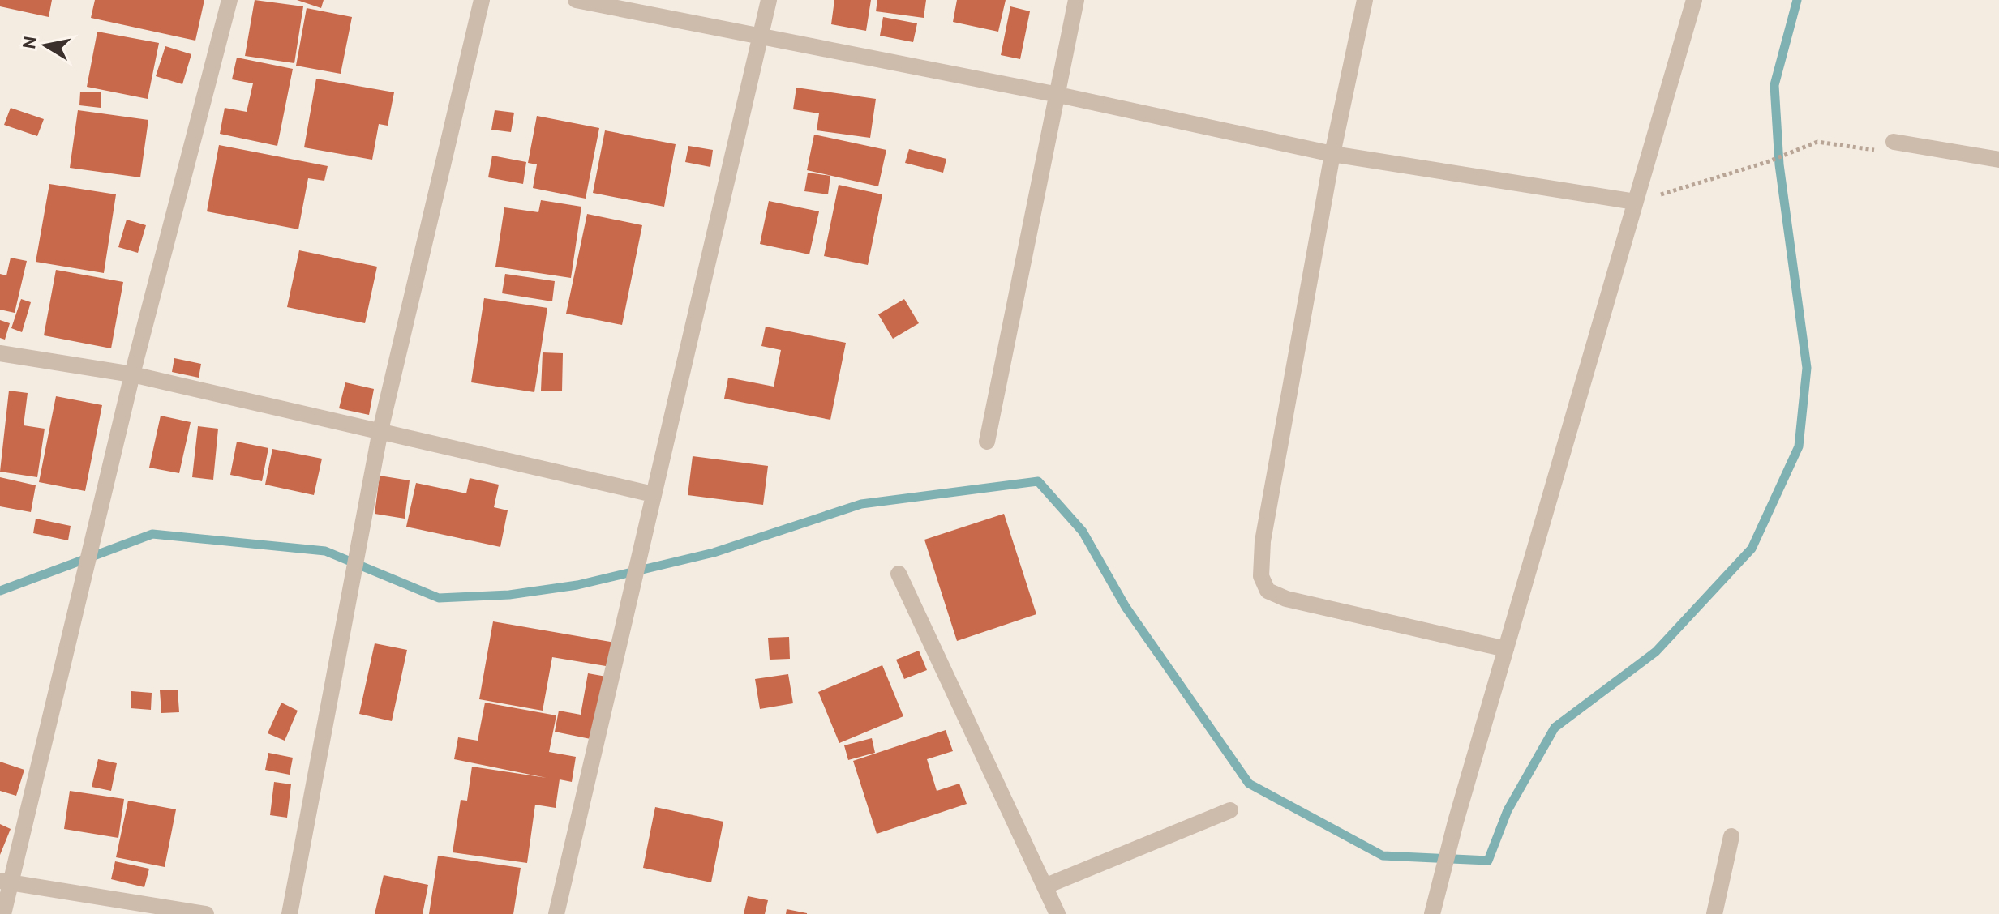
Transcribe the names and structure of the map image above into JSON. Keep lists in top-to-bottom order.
{
  "north": "left"
}
